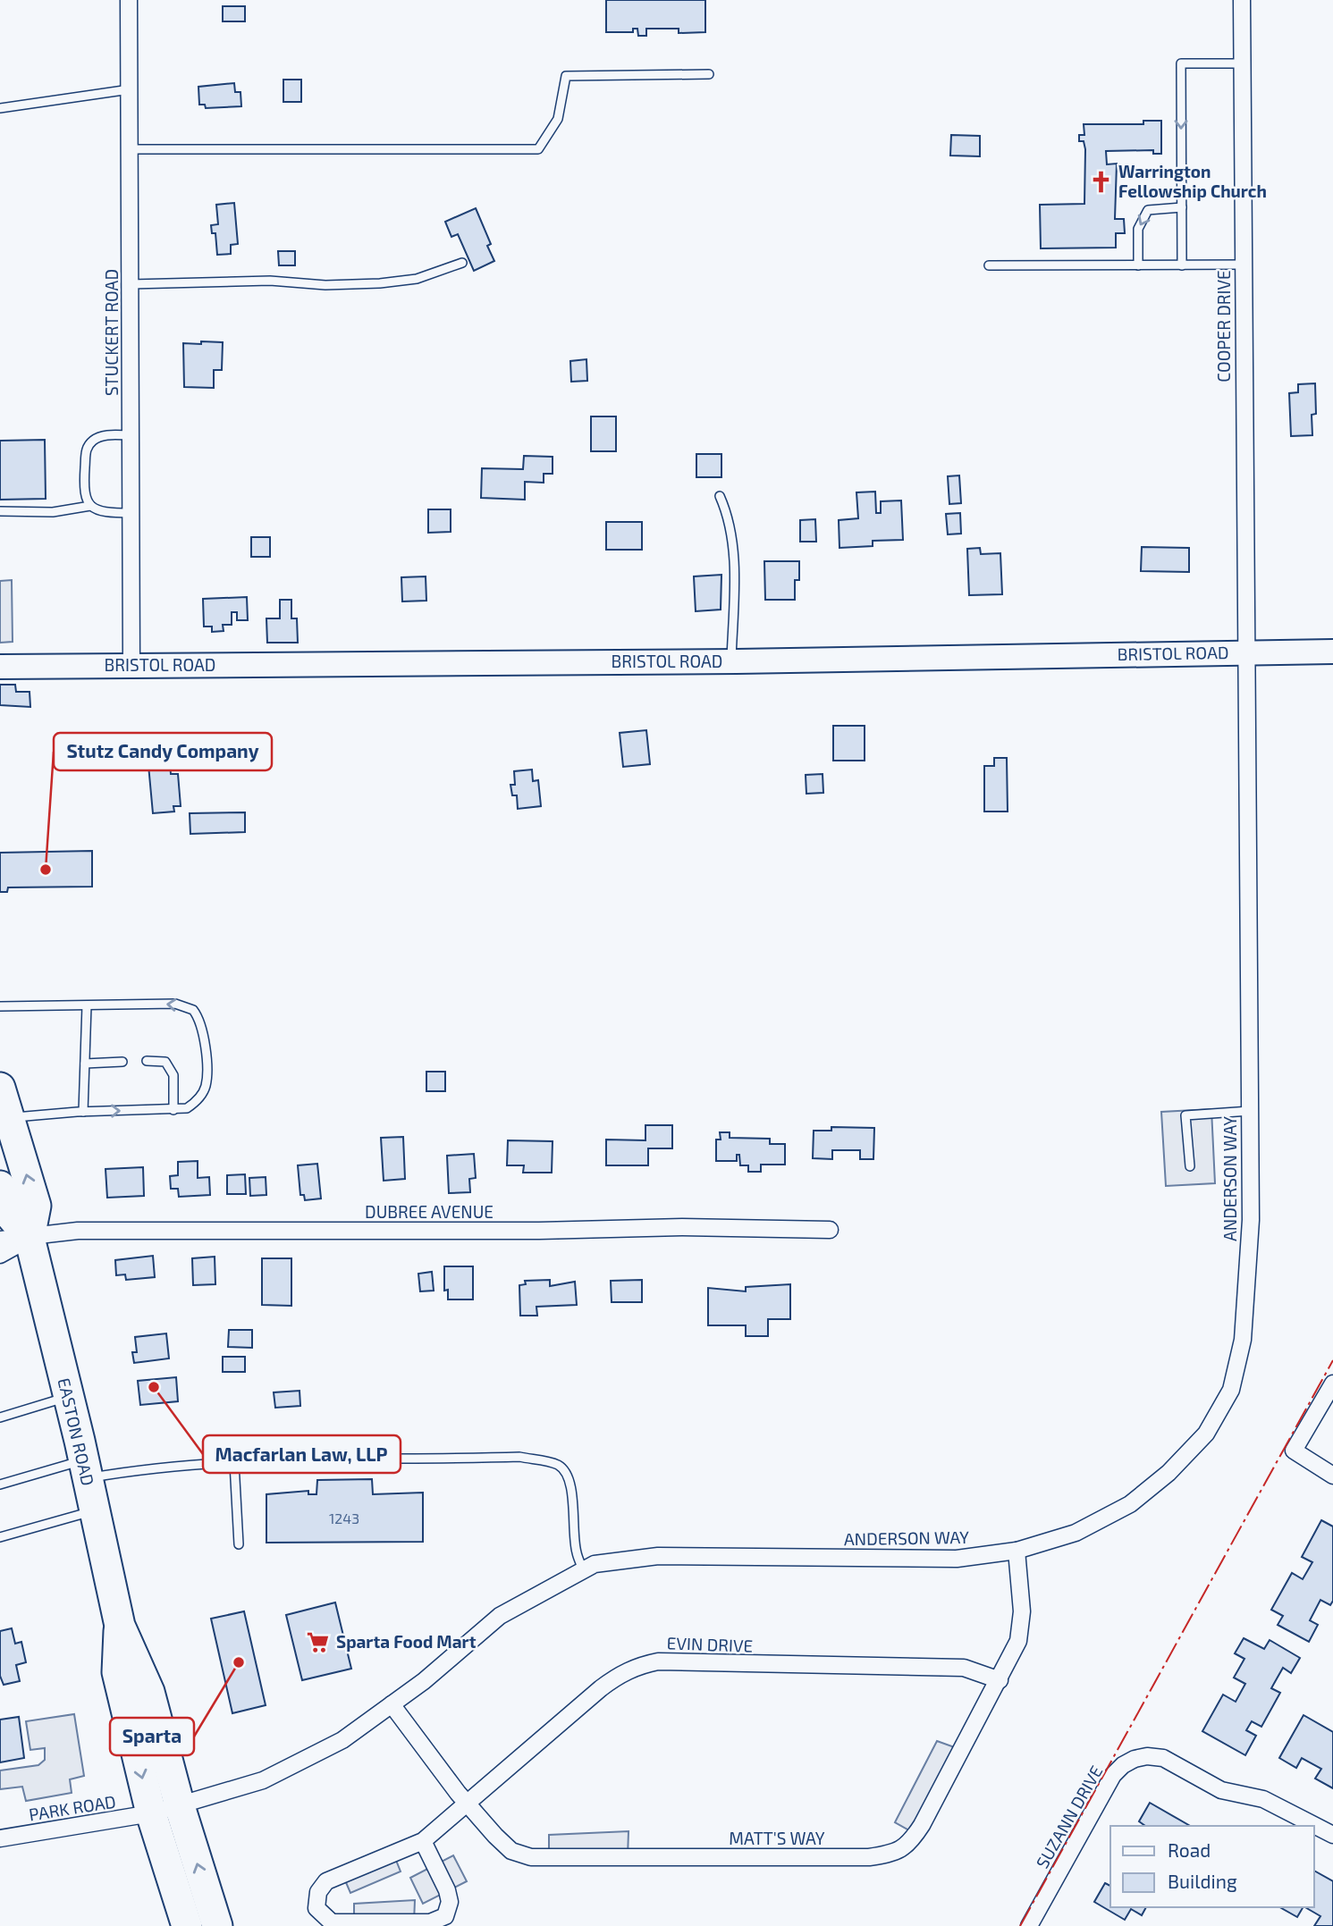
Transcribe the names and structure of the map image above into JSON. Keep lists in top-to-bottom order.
{
  "streets": {
    "highway": ["EASTON ROAD"],
    "main road": ["BRISTOL ROAD"],
    "street": [
      "COOPER DRIVE",
      "STUCKERT ROAD",
      "ANDERSON WAY",
      "DUBREE AVENUE",
      "EVIN DRIVE",
      "PARK ROAD",
      "SUZANN DRIVE",
      "MATT'S WAY"
    ]
  },
  "crossings": [
    ["COOPER DRIVE", "BRISTOL ROAD"],
    ["COOPER DRIVE", "ANDERSON WAY"],
    ["STUCKERT ROAD", "BRISTOL ROAD"],
    ["BRISTOL ROAD", "ANDERSON WAY"],
    ["ANDERSON WAY", "EASTON ROAD"],
    ["ANDERSON WAY", "PARK ROAD"],
    ["ANDERSON WAY", "MATT'S WAY"],
    ["DUBREE AVENUE", "EASTON ROAD"],
    ["EASTON ROAD", "PARK ROAD"],
    ["EVIN DRIVE", "MATT'S WAY"]
  ],
  "places": {
    "church": ["Warrington Fellowship Church"],
    "other": ["Stutz Candy Company", "Macfarlan Law, LLP", "Sparta"],
    "supermarket": ["Sparta Food Mart"]
  },
  "house_numbers": ["1243"],
  "legend": ["Road", "Building"]
}
